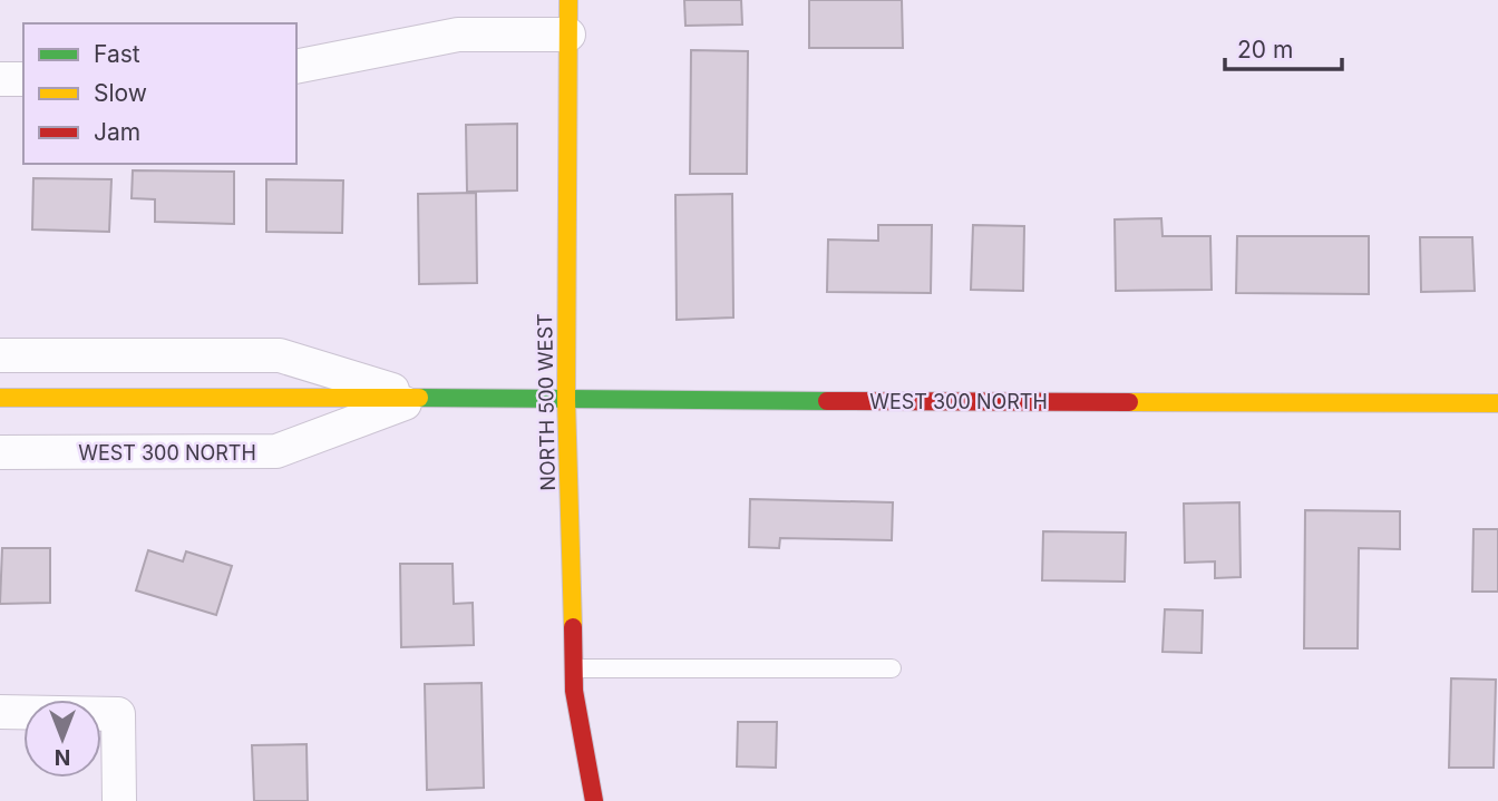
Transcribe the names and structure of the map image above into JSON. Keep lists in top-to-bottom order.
{
  "streets": {
    "main road": ["WEST 300 NORTH", "NORTH 500 WEST"]
  },
  "crossings": [
    ["WEST 300 NORTH", "NORTH 500 WEST"]
  ],
  "legend": ["Fast", "Slow", "Jam"],
  "scale_bar": "20 m",
  "north": "bottom"
}
